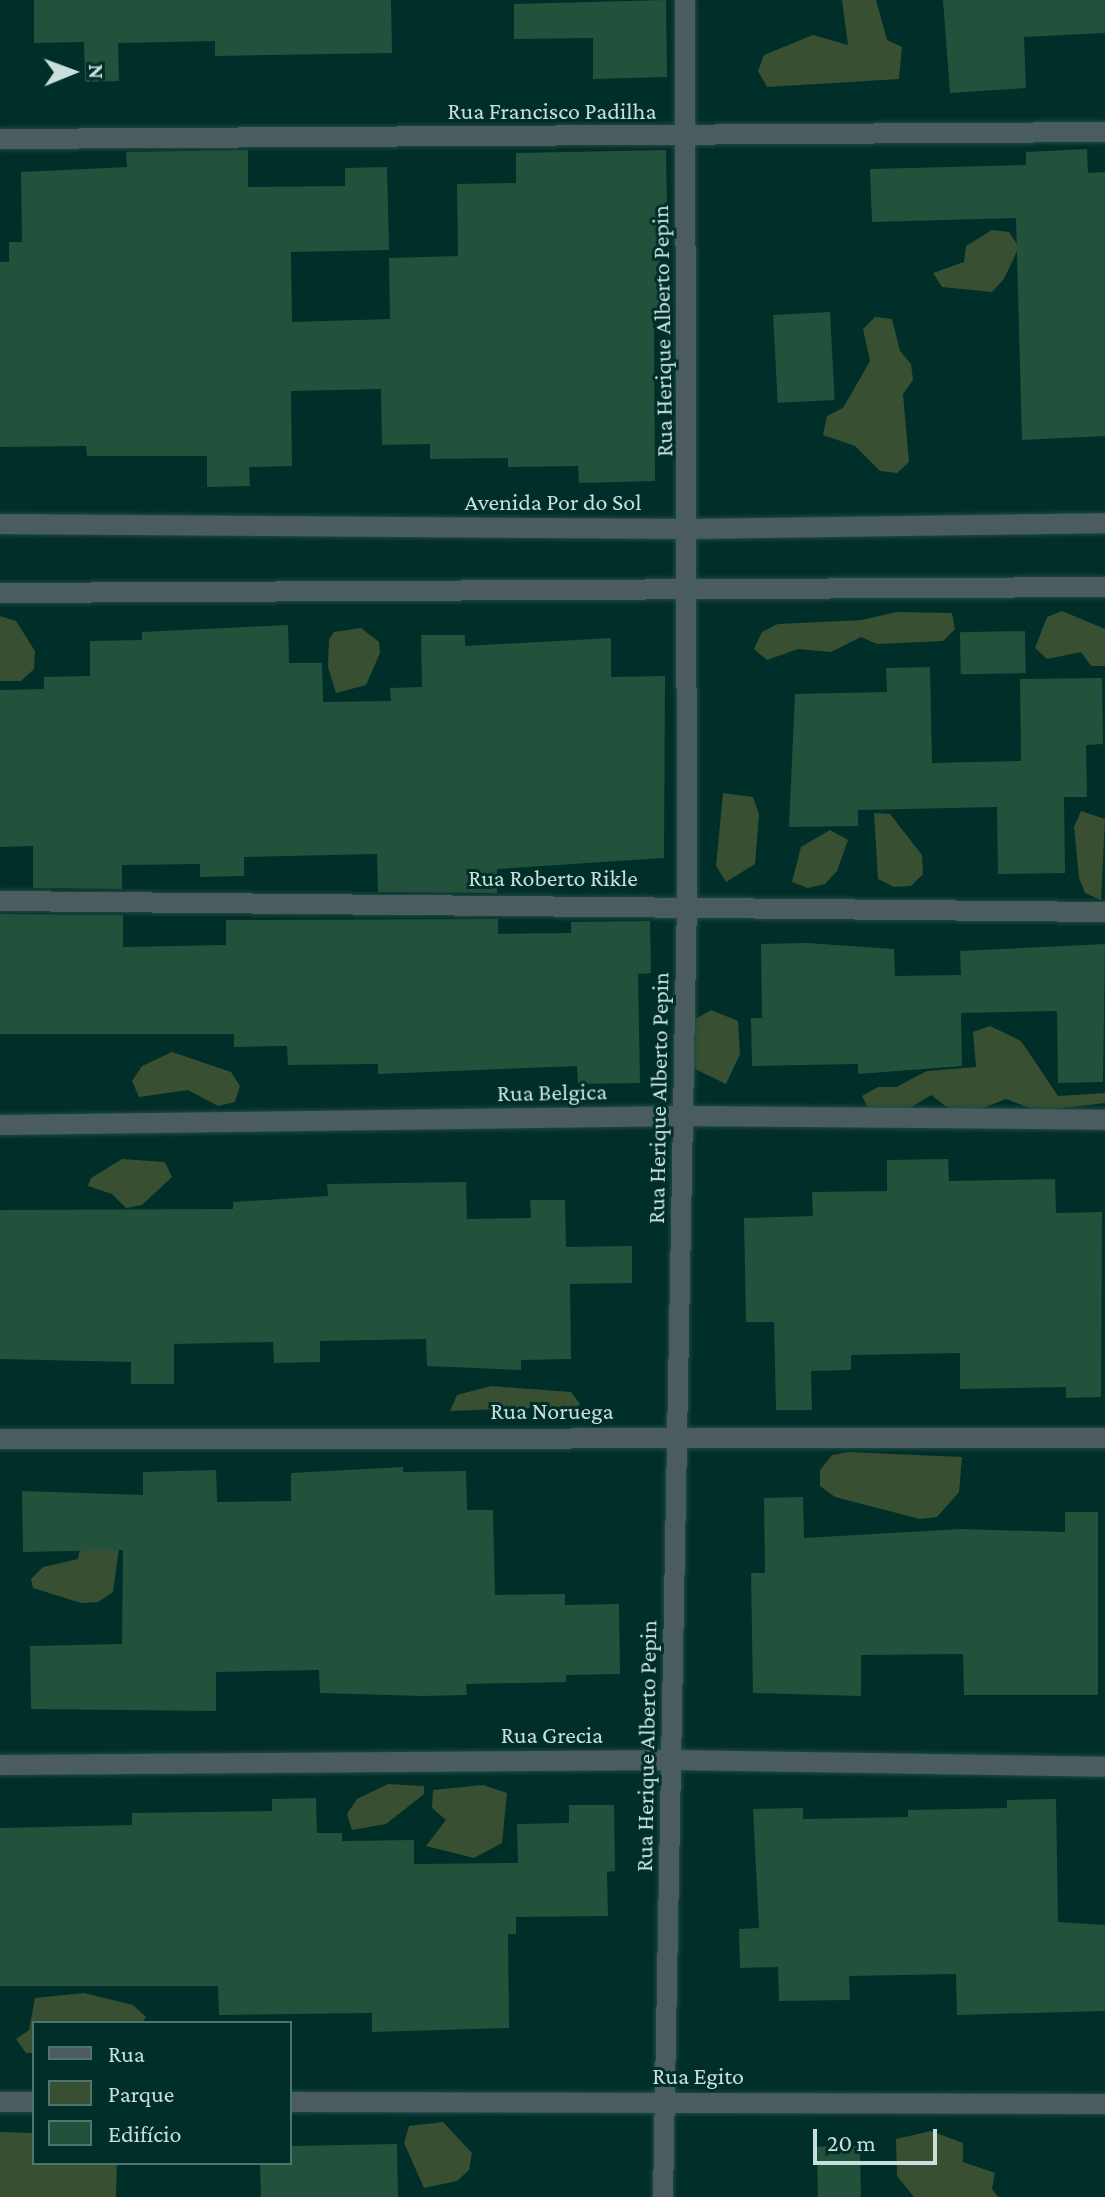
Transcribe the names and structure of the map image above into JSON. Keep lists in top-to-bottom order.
{
  "streets": {
    "street": [
      "Rua Francisco Padilha",
      "Rua Herique Alberto Pepin",
      "Avenida Por do Sol",
      "Rua Roberto Rikle",
      "Rua Belgica",
      "Rua Noruega",
      "Rua Grecia",
      "Rua Egito"
    ]
  },
  "crossings": [
    ["Rua Francisco Padilha", "Rua Herique Alberto Pepin"],
    ["Rua Herique Alberto Pepin", "Avenida Por do Sol"],
    ["Rua Herique Alberto Pepin", "Rua Roberto Rikle"],
    ["Rua Herique Alberto Pepin", "Rua Belgica"],
    ["Rua Herique Alberto Pepin", "Rua Noruega"],
    ["Rua Herique Alberto Pepin", "Rua Grecia"],
    ["Rua Herique Alberto Pepin", "Rua Egito"]
  ],
  "legend": ["Rua", "Parque", "Edifício"],
  "scale_bar": "20 m",
  "north": "right"
}
